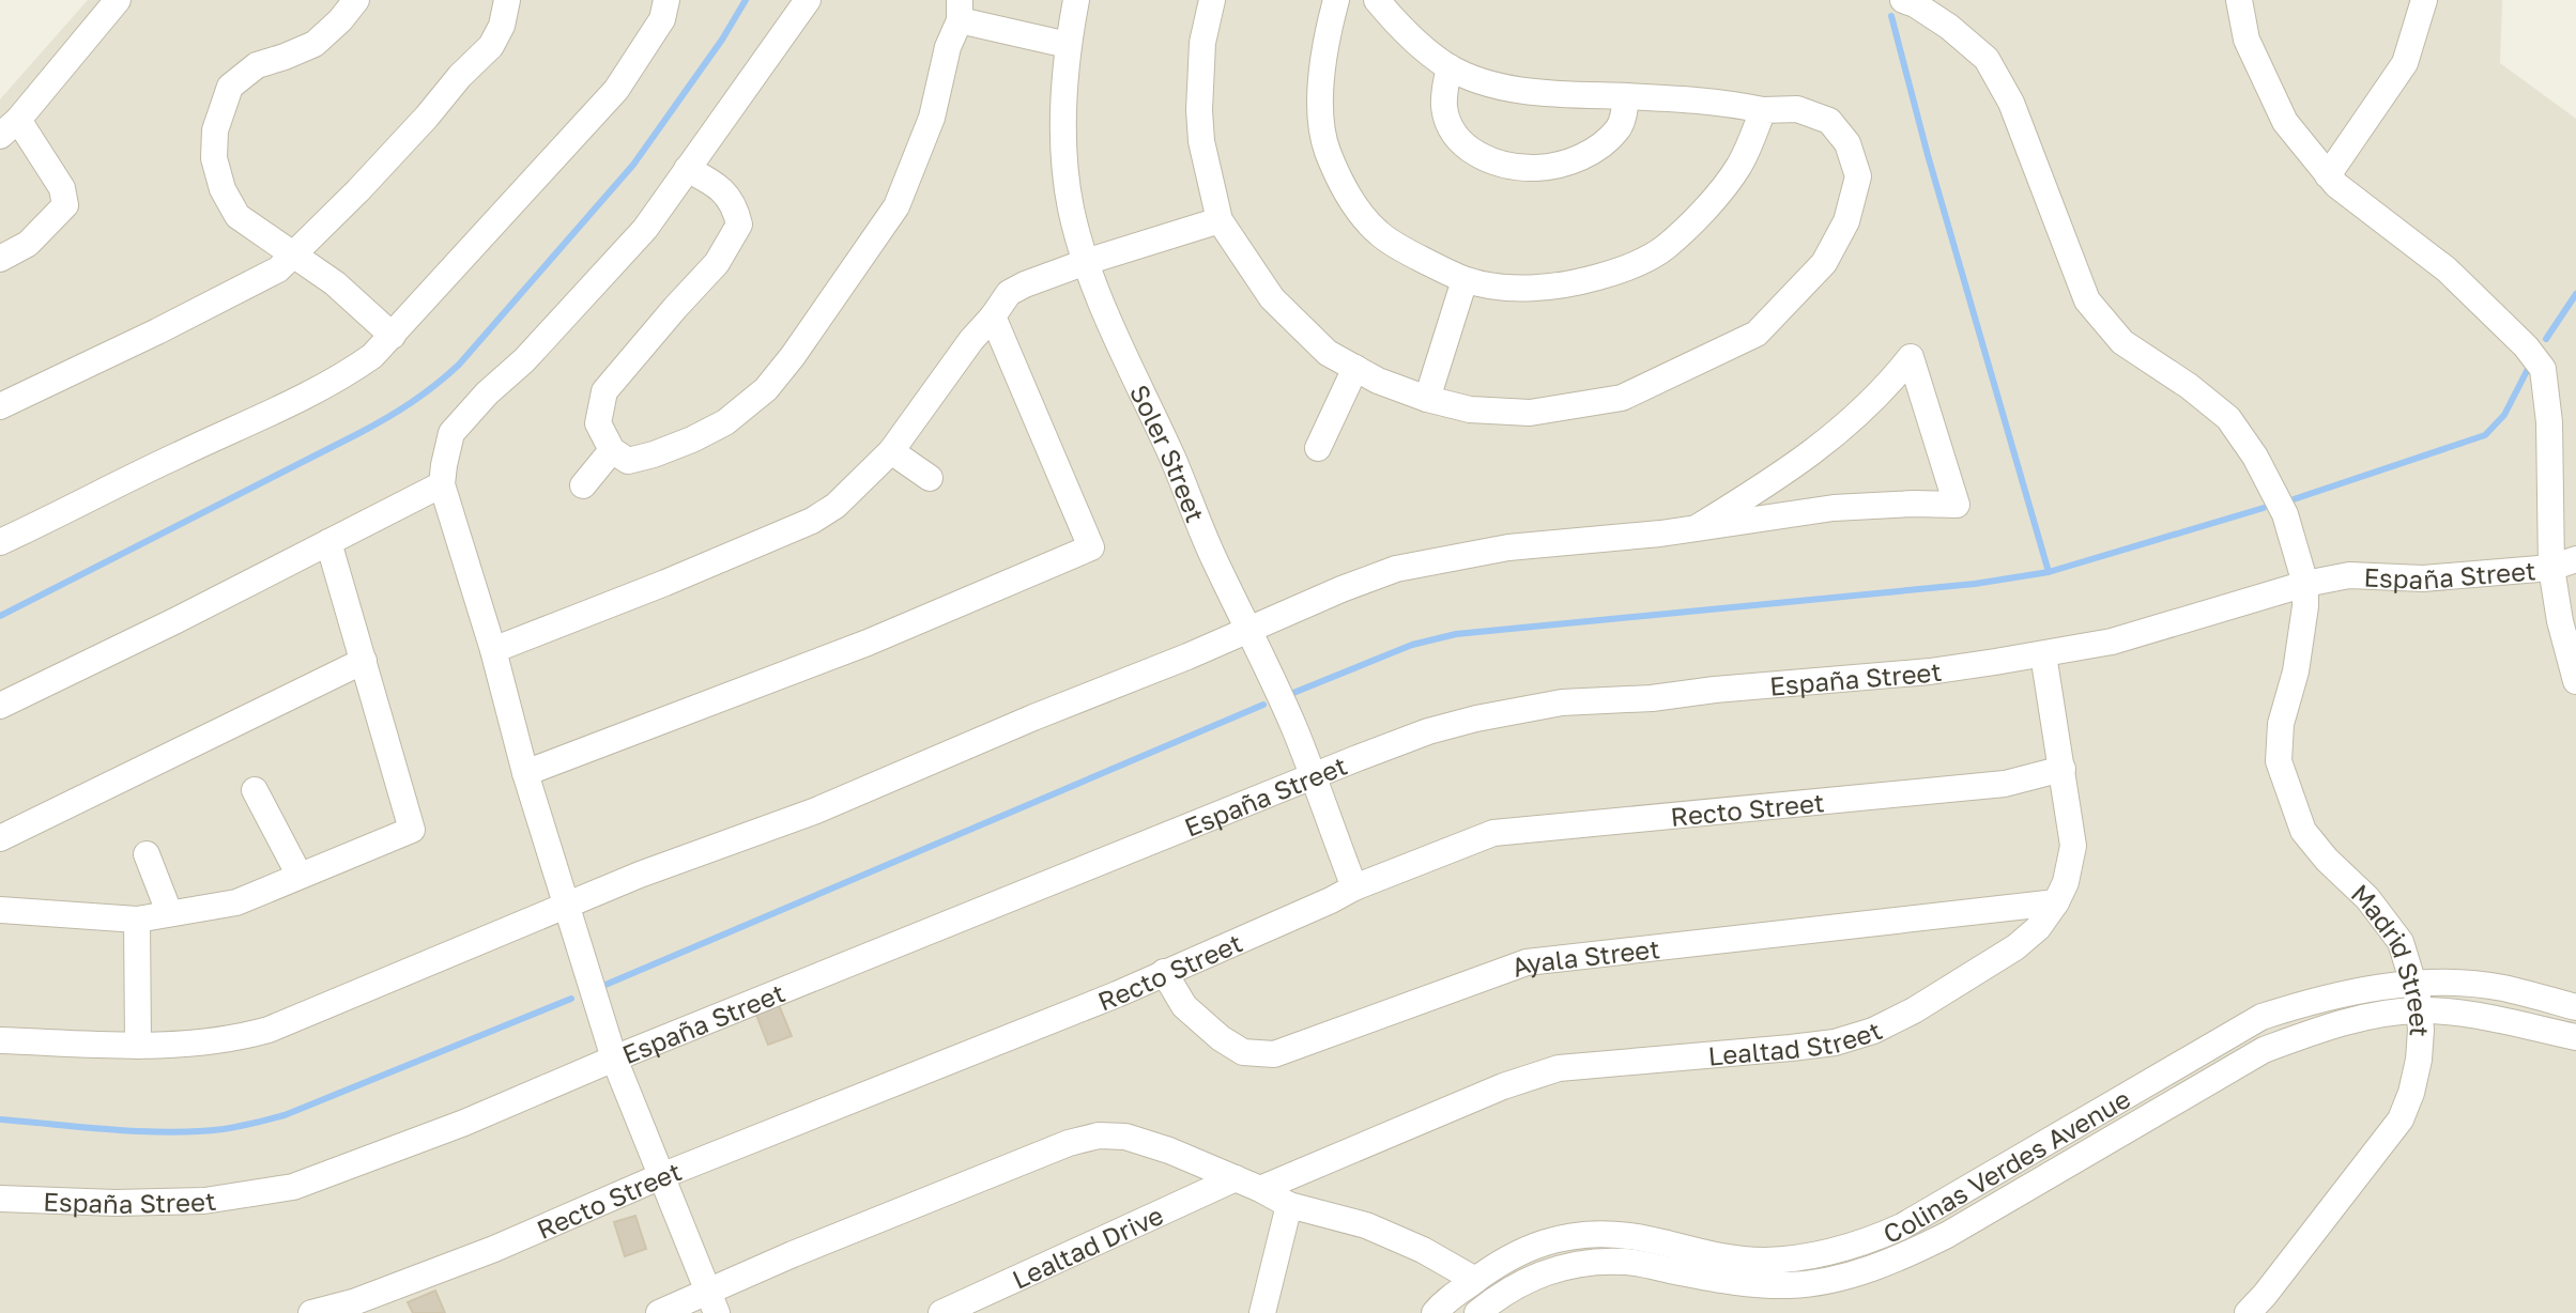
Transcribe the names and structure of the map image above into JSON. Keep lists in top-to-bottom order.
{
  "streets": {
    "street": [
      "Soler Street",
      "España Street",
      "Recto Street",
      "Ayala Street",
      "Madrid Street",
      "Lealtad Street",
      "Colinas Verdes Avenue",
      "Lealtad Drive"
    ]
  },
  "crossings": [
    ["Soler Street", "España Street"],
    ["Soler Street", "Recto Street"],
    ["España Street", "Madrid Street"],
    ["España Street", "Lealtad Street"],
    ["Recto Street", "Ayala Street"],
    ["Recto Street", "Lealtad Street"],
    ["Ayala Street", "Lealtad Street"],
    ["Madrid Street", "Colinas Verdes Avenue"],
    ["Lealtad Street", "Lealtad Drive"]
  ]
}
